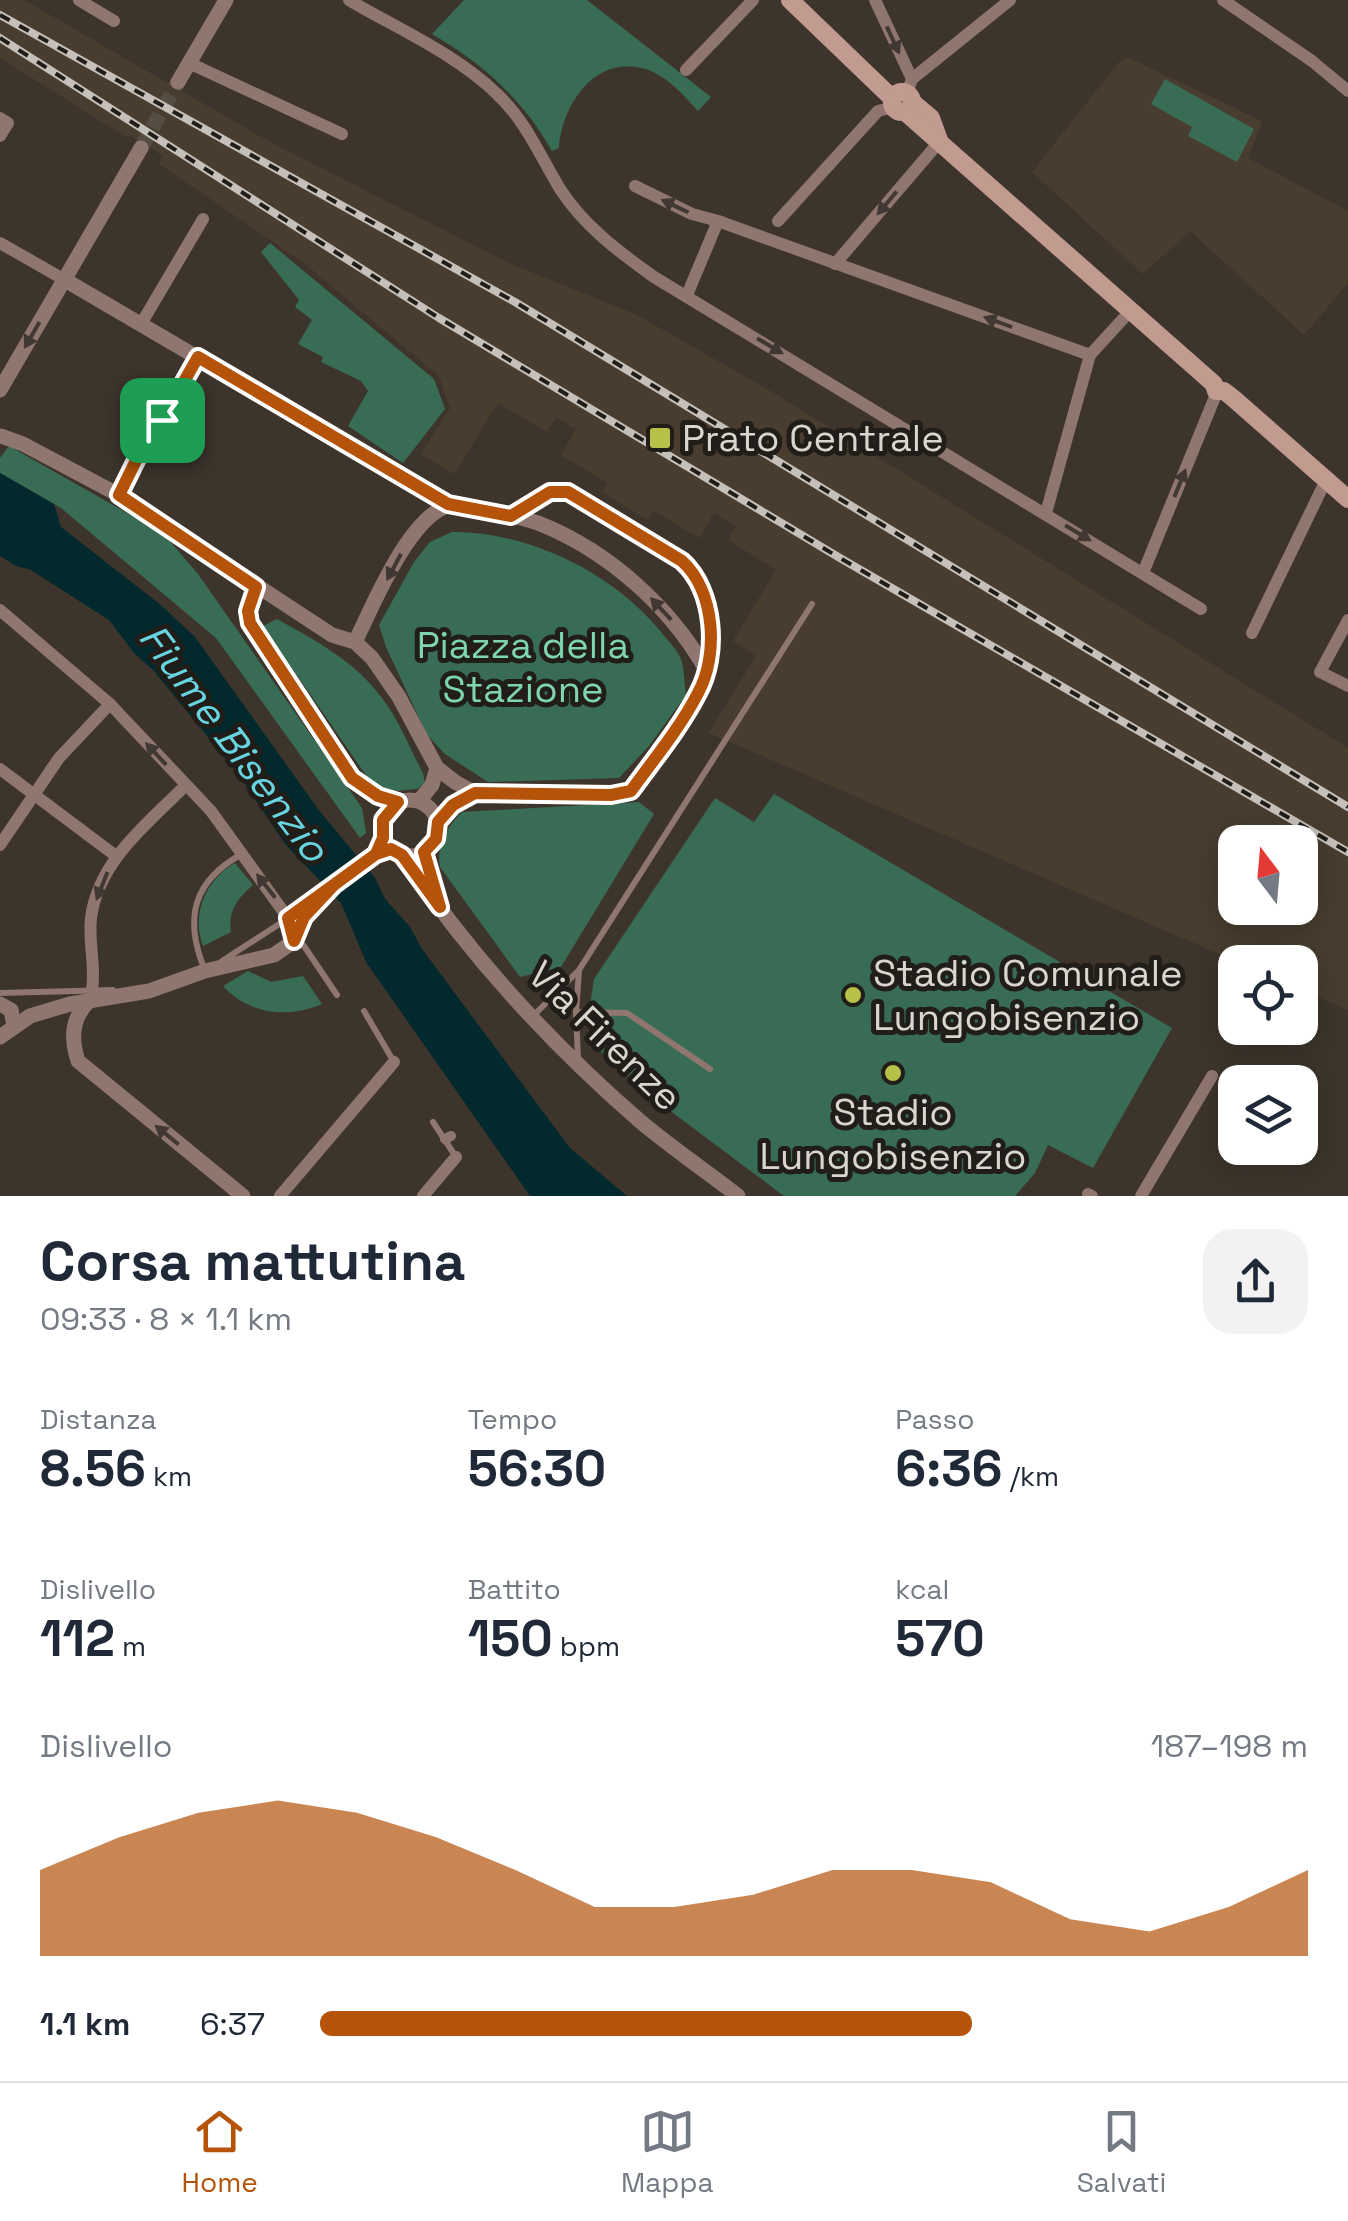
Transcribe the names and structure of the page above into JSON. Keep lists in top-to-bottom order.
{
  "streets": {
    "street": ["Via Firenze"]
  },
  "water": ["Fiume Bisenzio"],
  "parks": ["Piazza della Stazione"],
  "places": {
    "transit": ["Prato Centrale"],
    "other": ["Stadio Comunale Lungobisenzio", "Stadio Lungobisenzio"]
  },
  "north": "top",
  "page": {
    "heading": ["Corsa mattutina", "09:33 · 8 × 1.1 km"],
    "stats": [
      ["Distanza", "8.56 km"],
      ["Tempo", "56:30"],
      ["Passo", "6:36 /km"],
      ["Dislivello", "112 m"],
      ["Battito", "150 bpm"],
      ["kcal", "570"]
    ],
    "chart": ["Dislivello", "187–198 m"],
    "list": [
      {
        "name": "1.1 km",
        "note": "6:37"
      }
    ],
    "tabs": ["Home", "Mappa", "Salvati"]
  }
}
